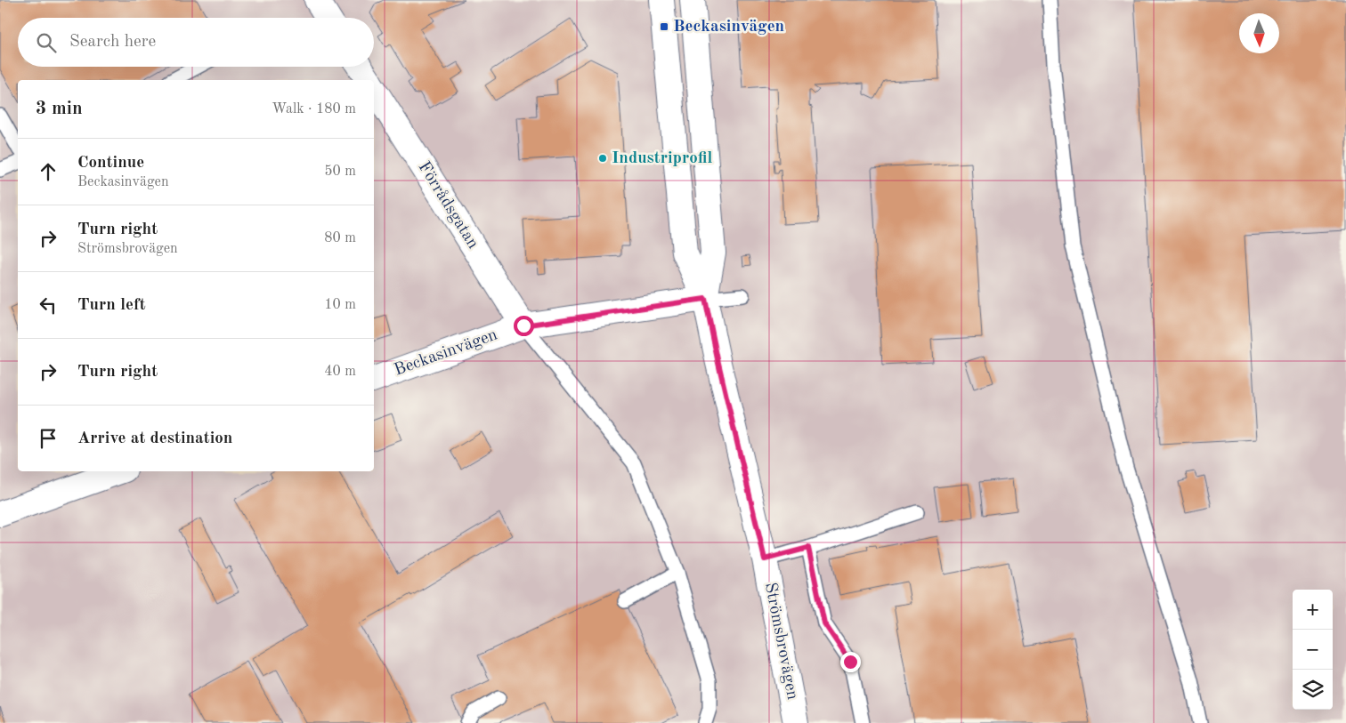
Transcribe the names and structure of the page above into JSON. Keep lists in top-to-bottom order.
{
  "streets": {
    "main road": ["Förrådsgatan", "Beckasinvägen", "Strömsbrovägen"]
  },
  "crossings": [
    ["Förrådsgatan", "Beckasinvägen"],
    ["Beckasinvägen", "Strömsbrovägen"]
  ],
  "places": {
    "transit": ["Beckasinvägen"],
    "other": ["Industriprofil"]
  },
  "north": "bottom",
  "page": {
    "search": "Search here",
    "heading": ["3 min", "Walk · 180 m"],
    "list": [
      ["Continue", "Beckasinvägen", "50 m"],
      ["Turn right", "Strömsbrovägen", "80 m"],
      ["Turn left", "10 m"],
      ["Turn right", "40 m"],
      "Arrive at destination"
    ],
    "map_buttons": ["+", "−"]
  }
}
